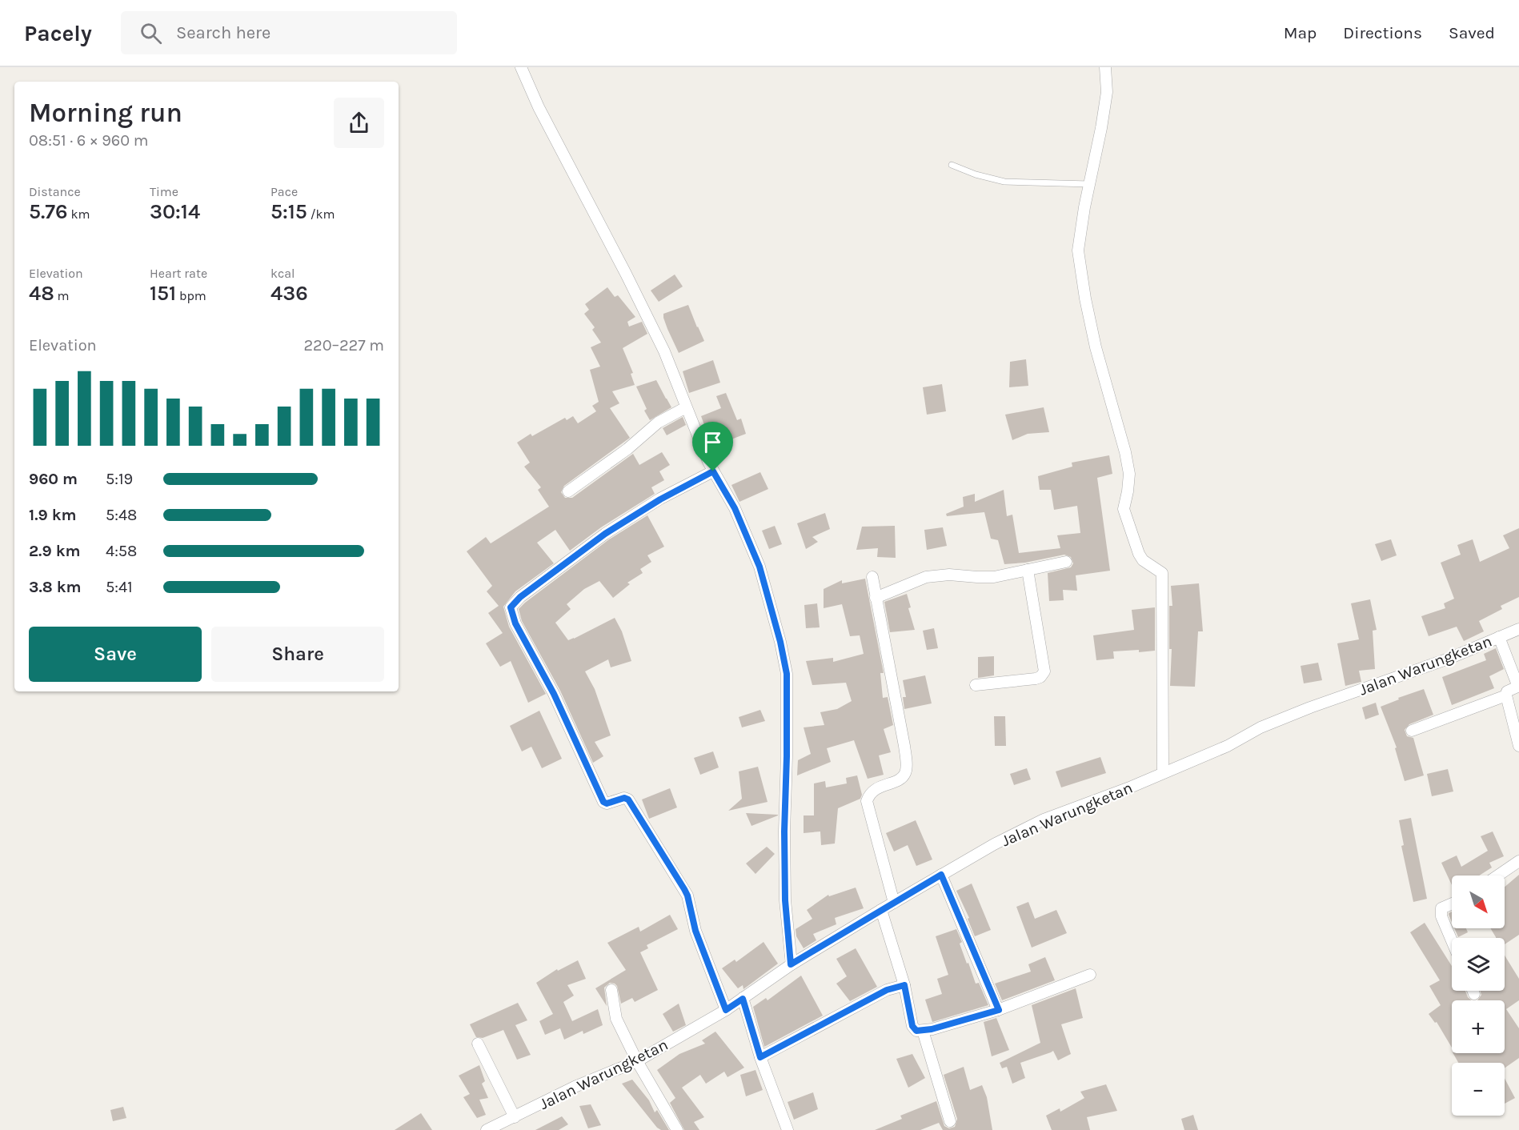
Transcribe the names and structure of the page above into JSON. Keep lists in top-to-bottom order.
{
  "streets": {
    "street": ["Jalan Warungketan"]
  },
  "north": "bottom right",
  "page": {
    "header": "Pacely",
    "search": "Search here",
    "nav": ["Map", "Directions", "Saved"],
    "heading": ["Morning run", "08:51 · 6 × 960 m"],
    "stats": [
      ["Distance", "5.76 km"],
      ["Time", "30:14"],
      ["Pace", "5:15 /km"],
      ["Elevation", "48 m"],
      ["Heart rate", "151 bpm"],
      ["kcal", "436"]
    ],
    "chart": ["Elevation", "220–227 m"],
    "list": [
      {
        "name": "960 m",
        "note": "5:19"
      },
      {
        "name": "1.9 km",
        "note": "5:48"
      },
      {
        "name": "2.9 km",
        "note": "4:58"
      },
      {
        "name": "3.8 km",
        "note": "5:41"
      }
    ],
    "buttons": ["Save", "Share"],
    "map_buttons": ["+", "−"]
  }
}
